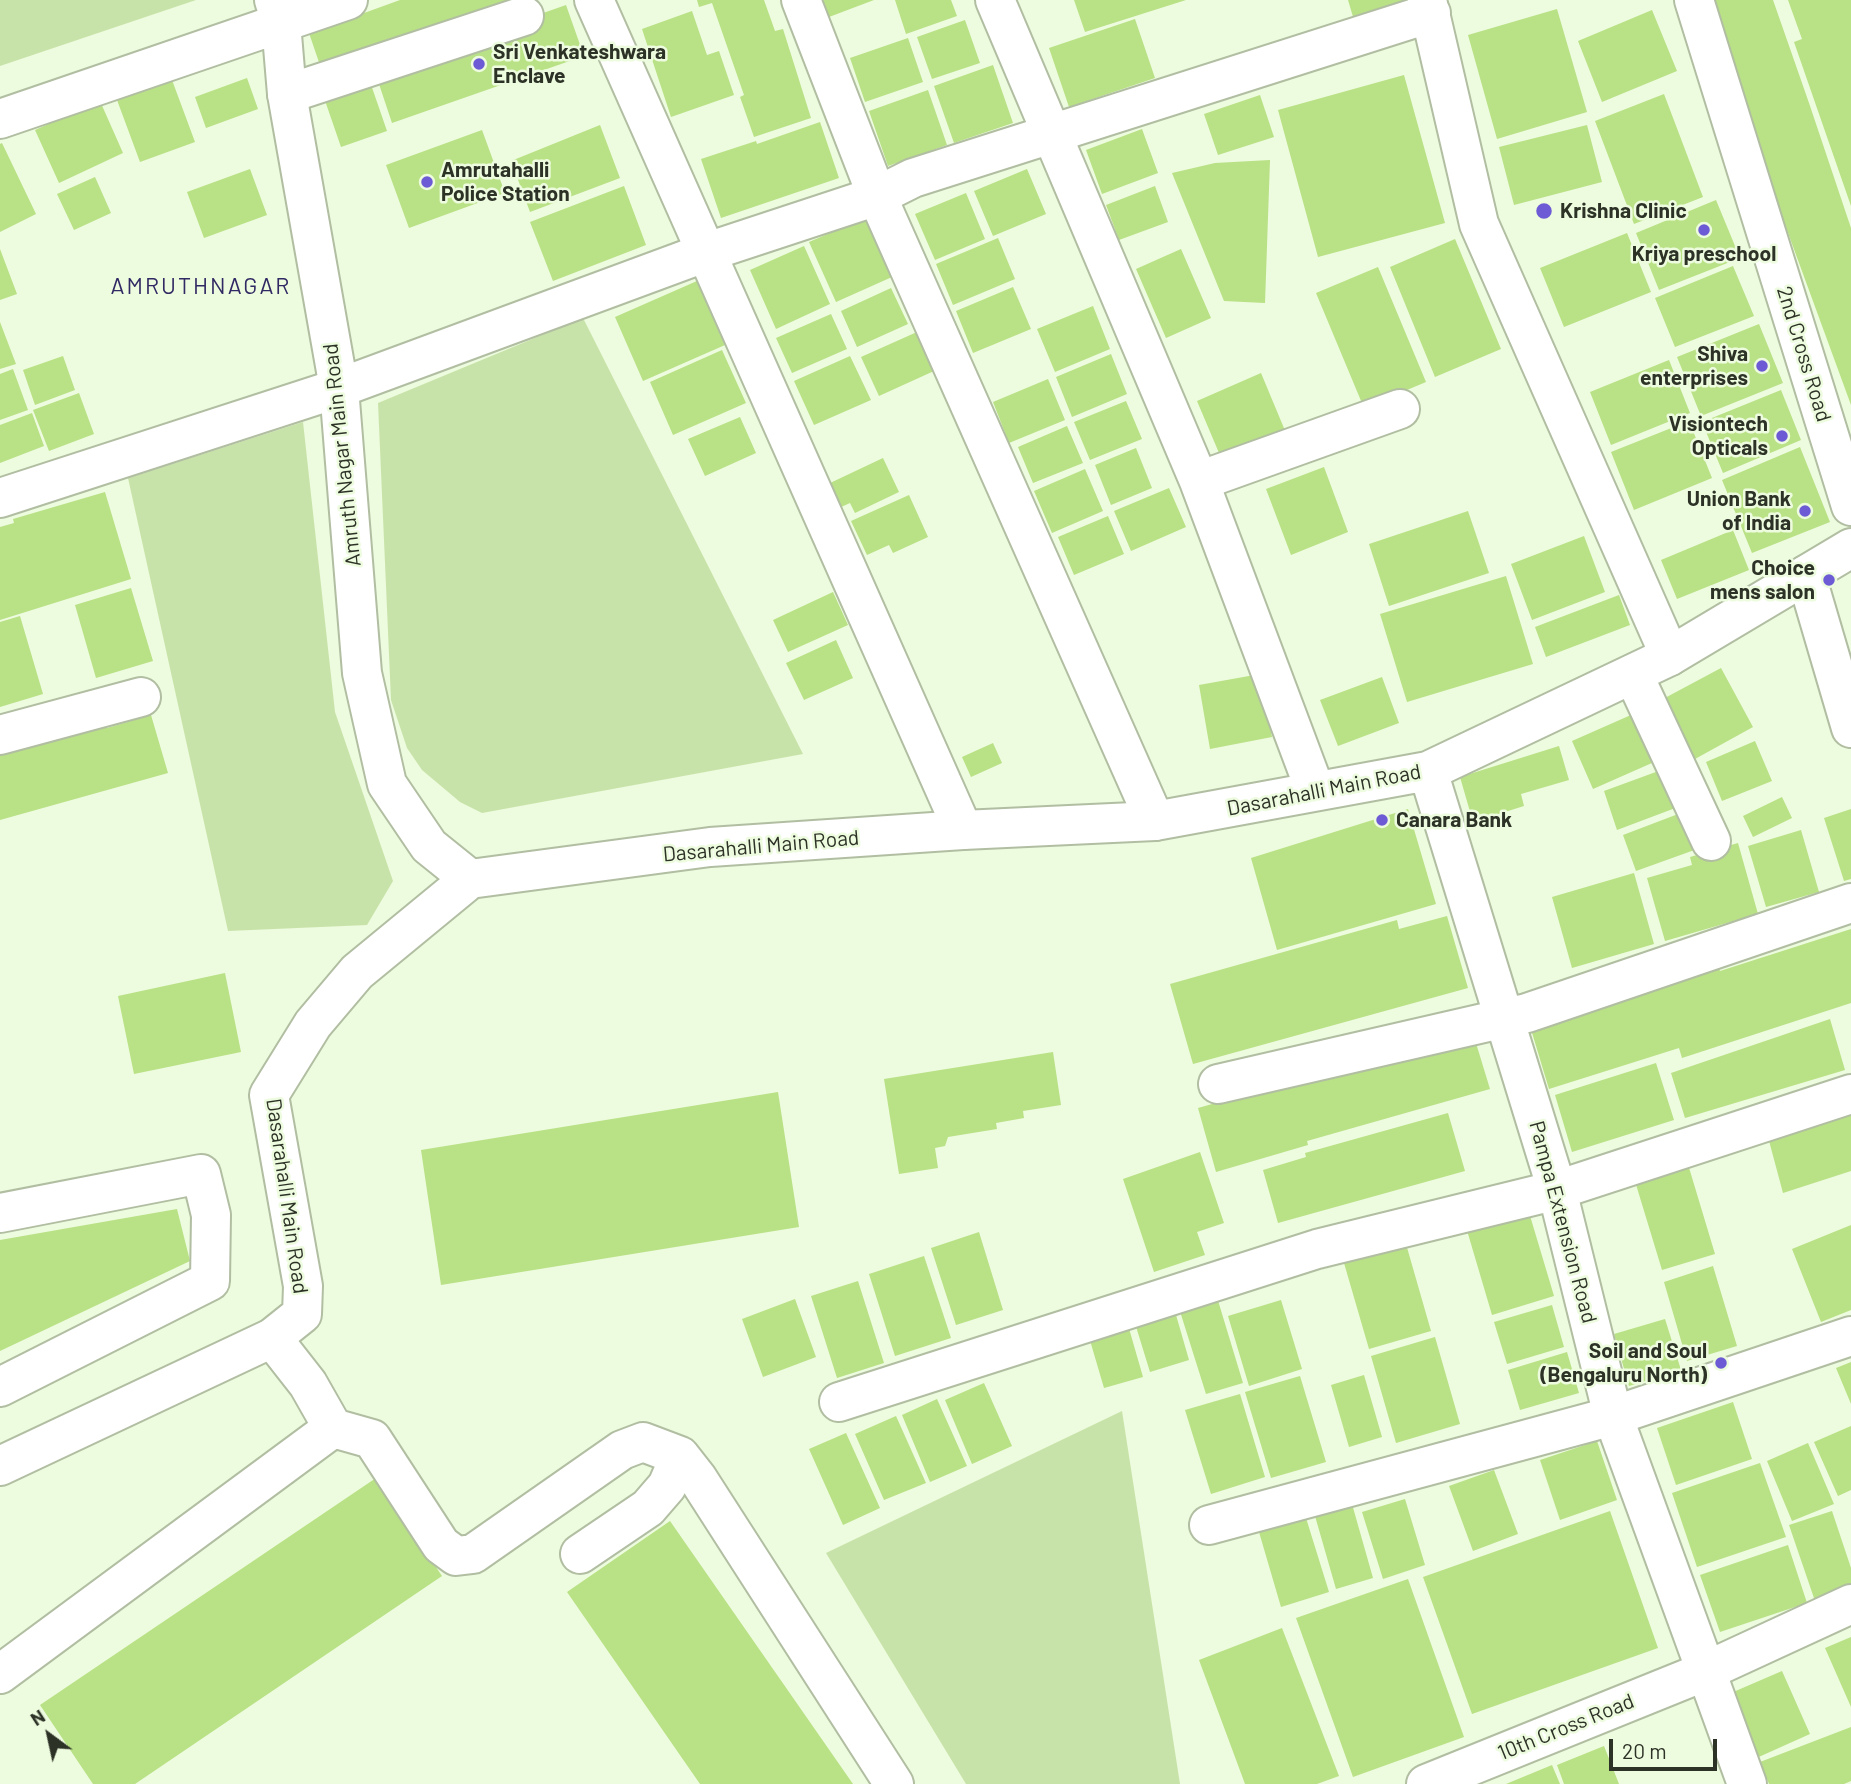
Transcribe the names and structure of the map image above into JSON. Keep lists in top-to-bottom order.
{
  "streets": {
    "street": [
      "2nd Cross Road",
      "Amruth Nagar Main Road",
      "Dasarahalli Main Road",
      "Pampa Extension Road",
      "10th Cross Road"
    ]
  },
  "crossings": [
    ["Amruth Nagar Main Road", "Dasarahalli Main Road"],
    ["Dasarahalli Main Road", "Pampa Extension Road"],
    ["Pampa Extension Road", "10th Cross Road"]
  ],
  "districts": ["AMRUTHNAGAR"],
  "places": [
    "Sri Venkateshwara Enclave",
    "Amrutahalli Police Station",
    "Krishna Clinic",
    "Kriya preschool",
    "Shiva enterprises",
    "Visiontech Opticals",
    "Union Bank of India",
    "Choice mens salon",
    "Canara Bank",
    "Soil and Soul (Bengaluru North)"
  ],
  "scale_bar": "20 m",
  "north": "top left"
}
